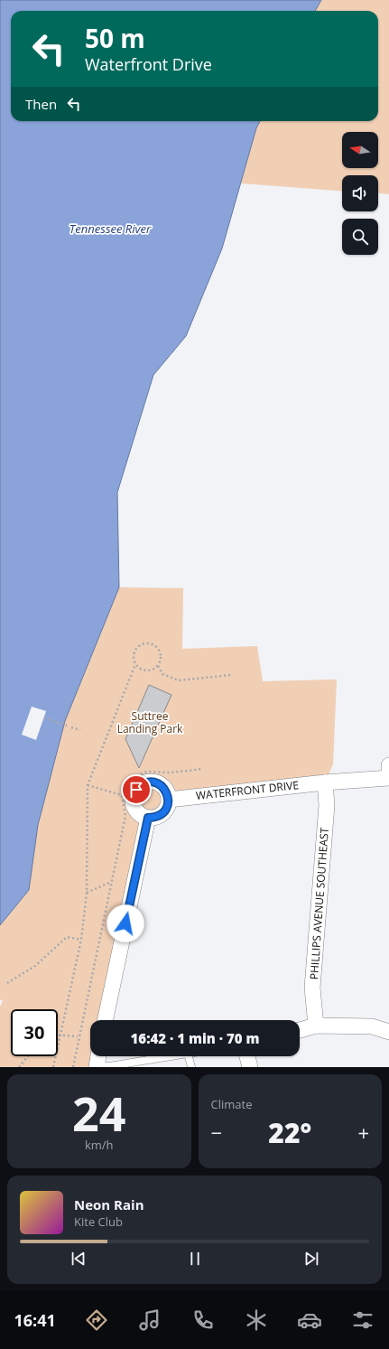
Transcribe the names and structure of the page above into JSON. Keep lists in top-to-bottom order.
{
  "streets": {
    "street": ["WATERFRONT DRIVE", "PHILLIPS AVENUE SOUTHEAST"]
  },
  "crossings": [
    ["WATERFRONT DRIVE", "PHILLIPS AVENUE SOUTHEAST"]
  ],
  "water": ["Tennessee River"],
  "parks": ["Suttree Landing Park"],
  "north": "left",
  "page": {
    "turn": ["50 m", "Waterfront Drive"],
    "then": "Then",
    "limit": "30",
    "trip": "16:42 · 1 min · 70 m",
    "tile": [
      ["24", "km/h"],
      "Climate"
    ],
    "heat": ["−", "22°", "+"],
    "song": ["Neon Rain", "Kite Club"],
    "tabs": "16:41"
  }
}
